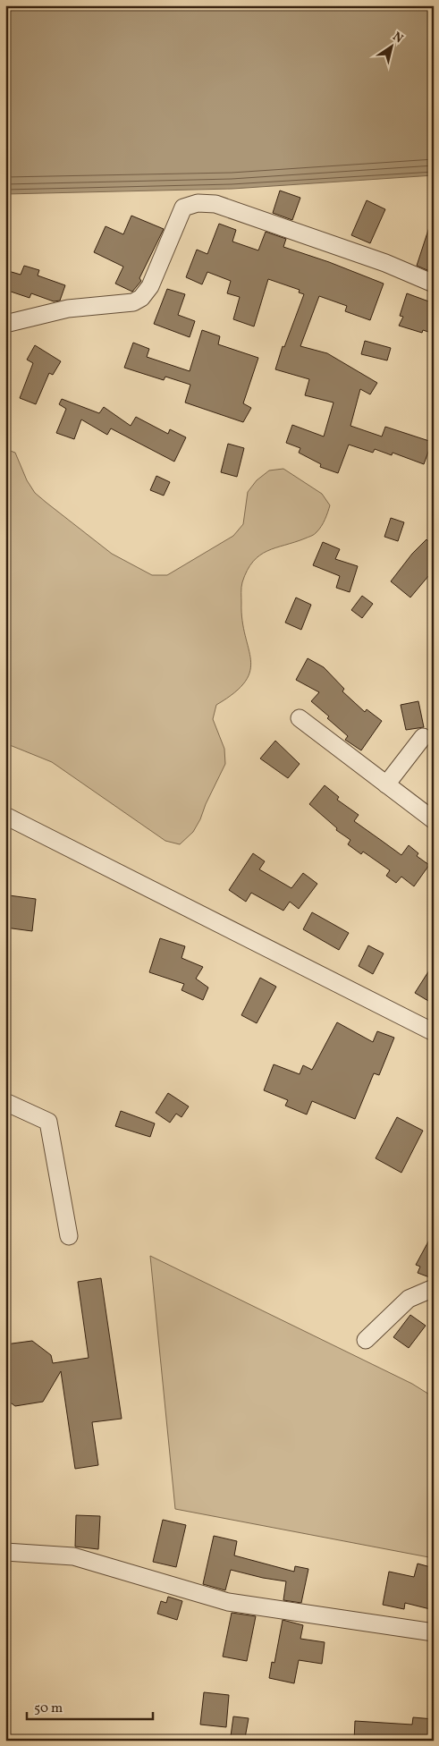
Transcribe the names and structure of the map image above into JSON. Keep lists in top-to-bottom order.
{
  "scale_bar": "50 m",
  "north": "top right"
}
